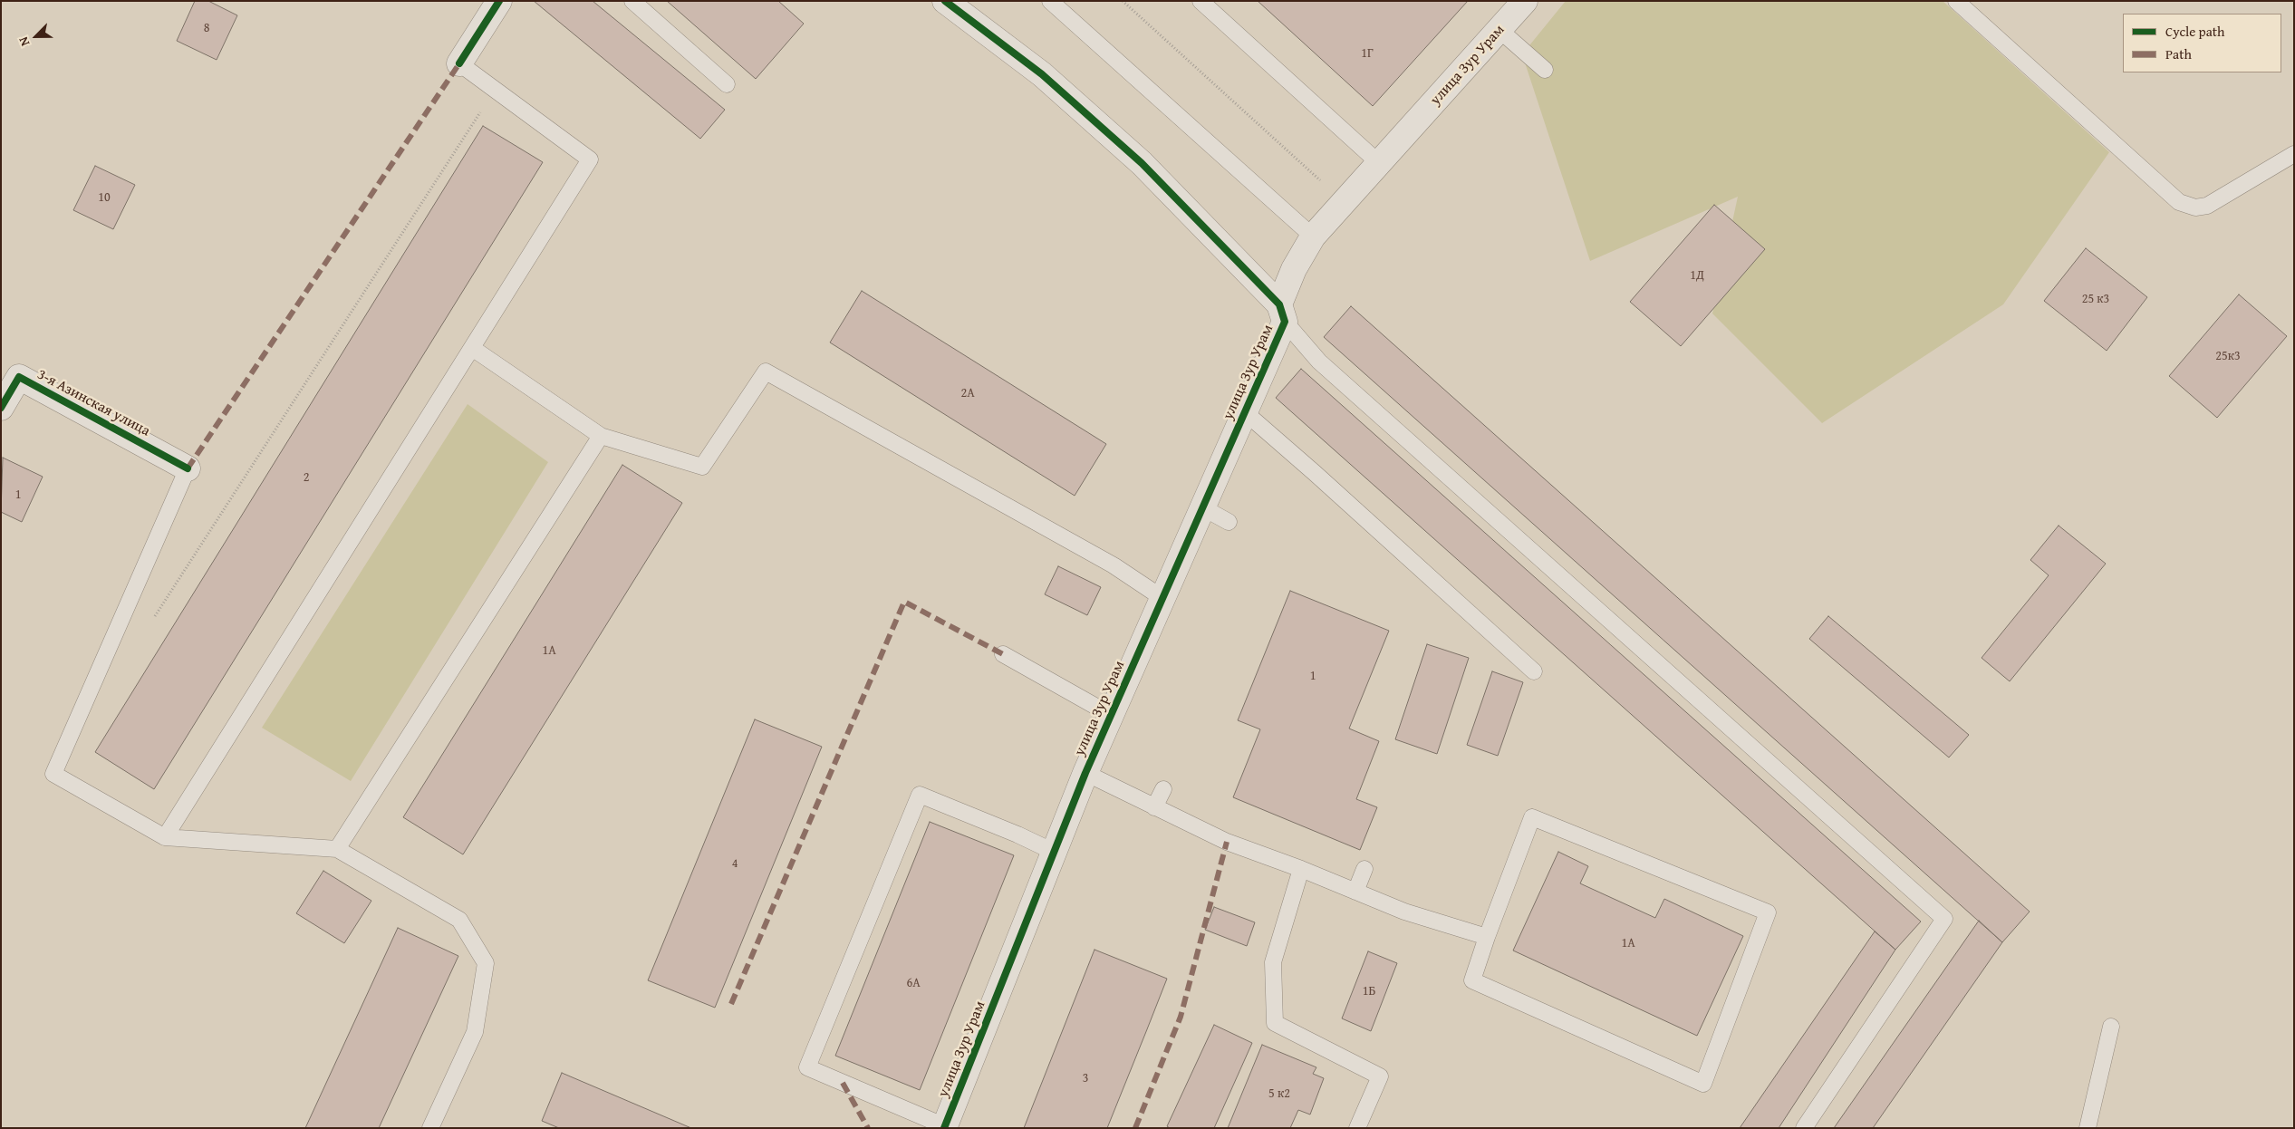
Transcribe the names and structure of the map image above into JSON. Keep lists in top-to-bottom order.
{
  "streets": {
    "street": ["улица Зур Урам", "3-я Азинская улица"]
  },
  "house_numbers": [
    "8",
    "1Г",
    "10",
    "1Д",
    "25 к3",
    "25к3",
    "2А",
    "2",
    "1",
    "1А",
    "1",
    "4",
    "1А",
    "6А",
    "1Б",
    "3",
    "5 к2"
  ],
  "legend": ["Cycle path", "Path"],
  "north": "bottom left"
}
